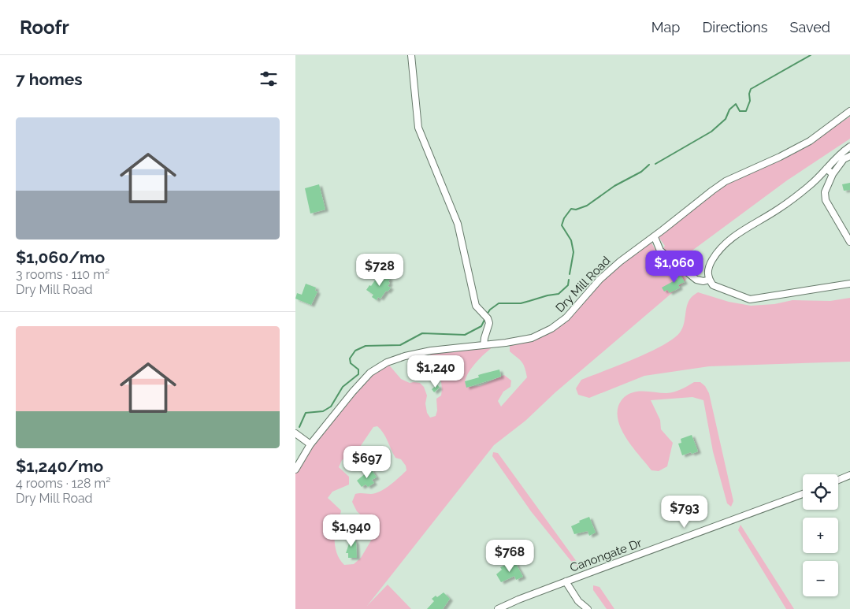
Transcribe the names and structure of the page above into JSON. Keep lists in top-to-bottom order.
{
  "streets": {
    "street": ["Dry Mill Road", "Canongate Dr"]
  },
  "page": {
    "header": "Roofr",
    "nav": ["Map", "Directions", "Saved"],
    "heading": "7 homes",
    "list": [
      {
        "name": "$1,060/mo",
        "note": "3 rooms · 110 m² · Dry Mill Road"
      },
      {
        "name": "$1,240/mo",
        "note": "4 rooms · 128 m² · Dry Mill Road"
      }
    ],
    "price": [
      "$1,060",
      "$728",
      "$1,240",
      "$697",
      "$793",
      "$1,940",
      "$768"
    ],
    "map_buttons": ["+", "−"]
  }
}
